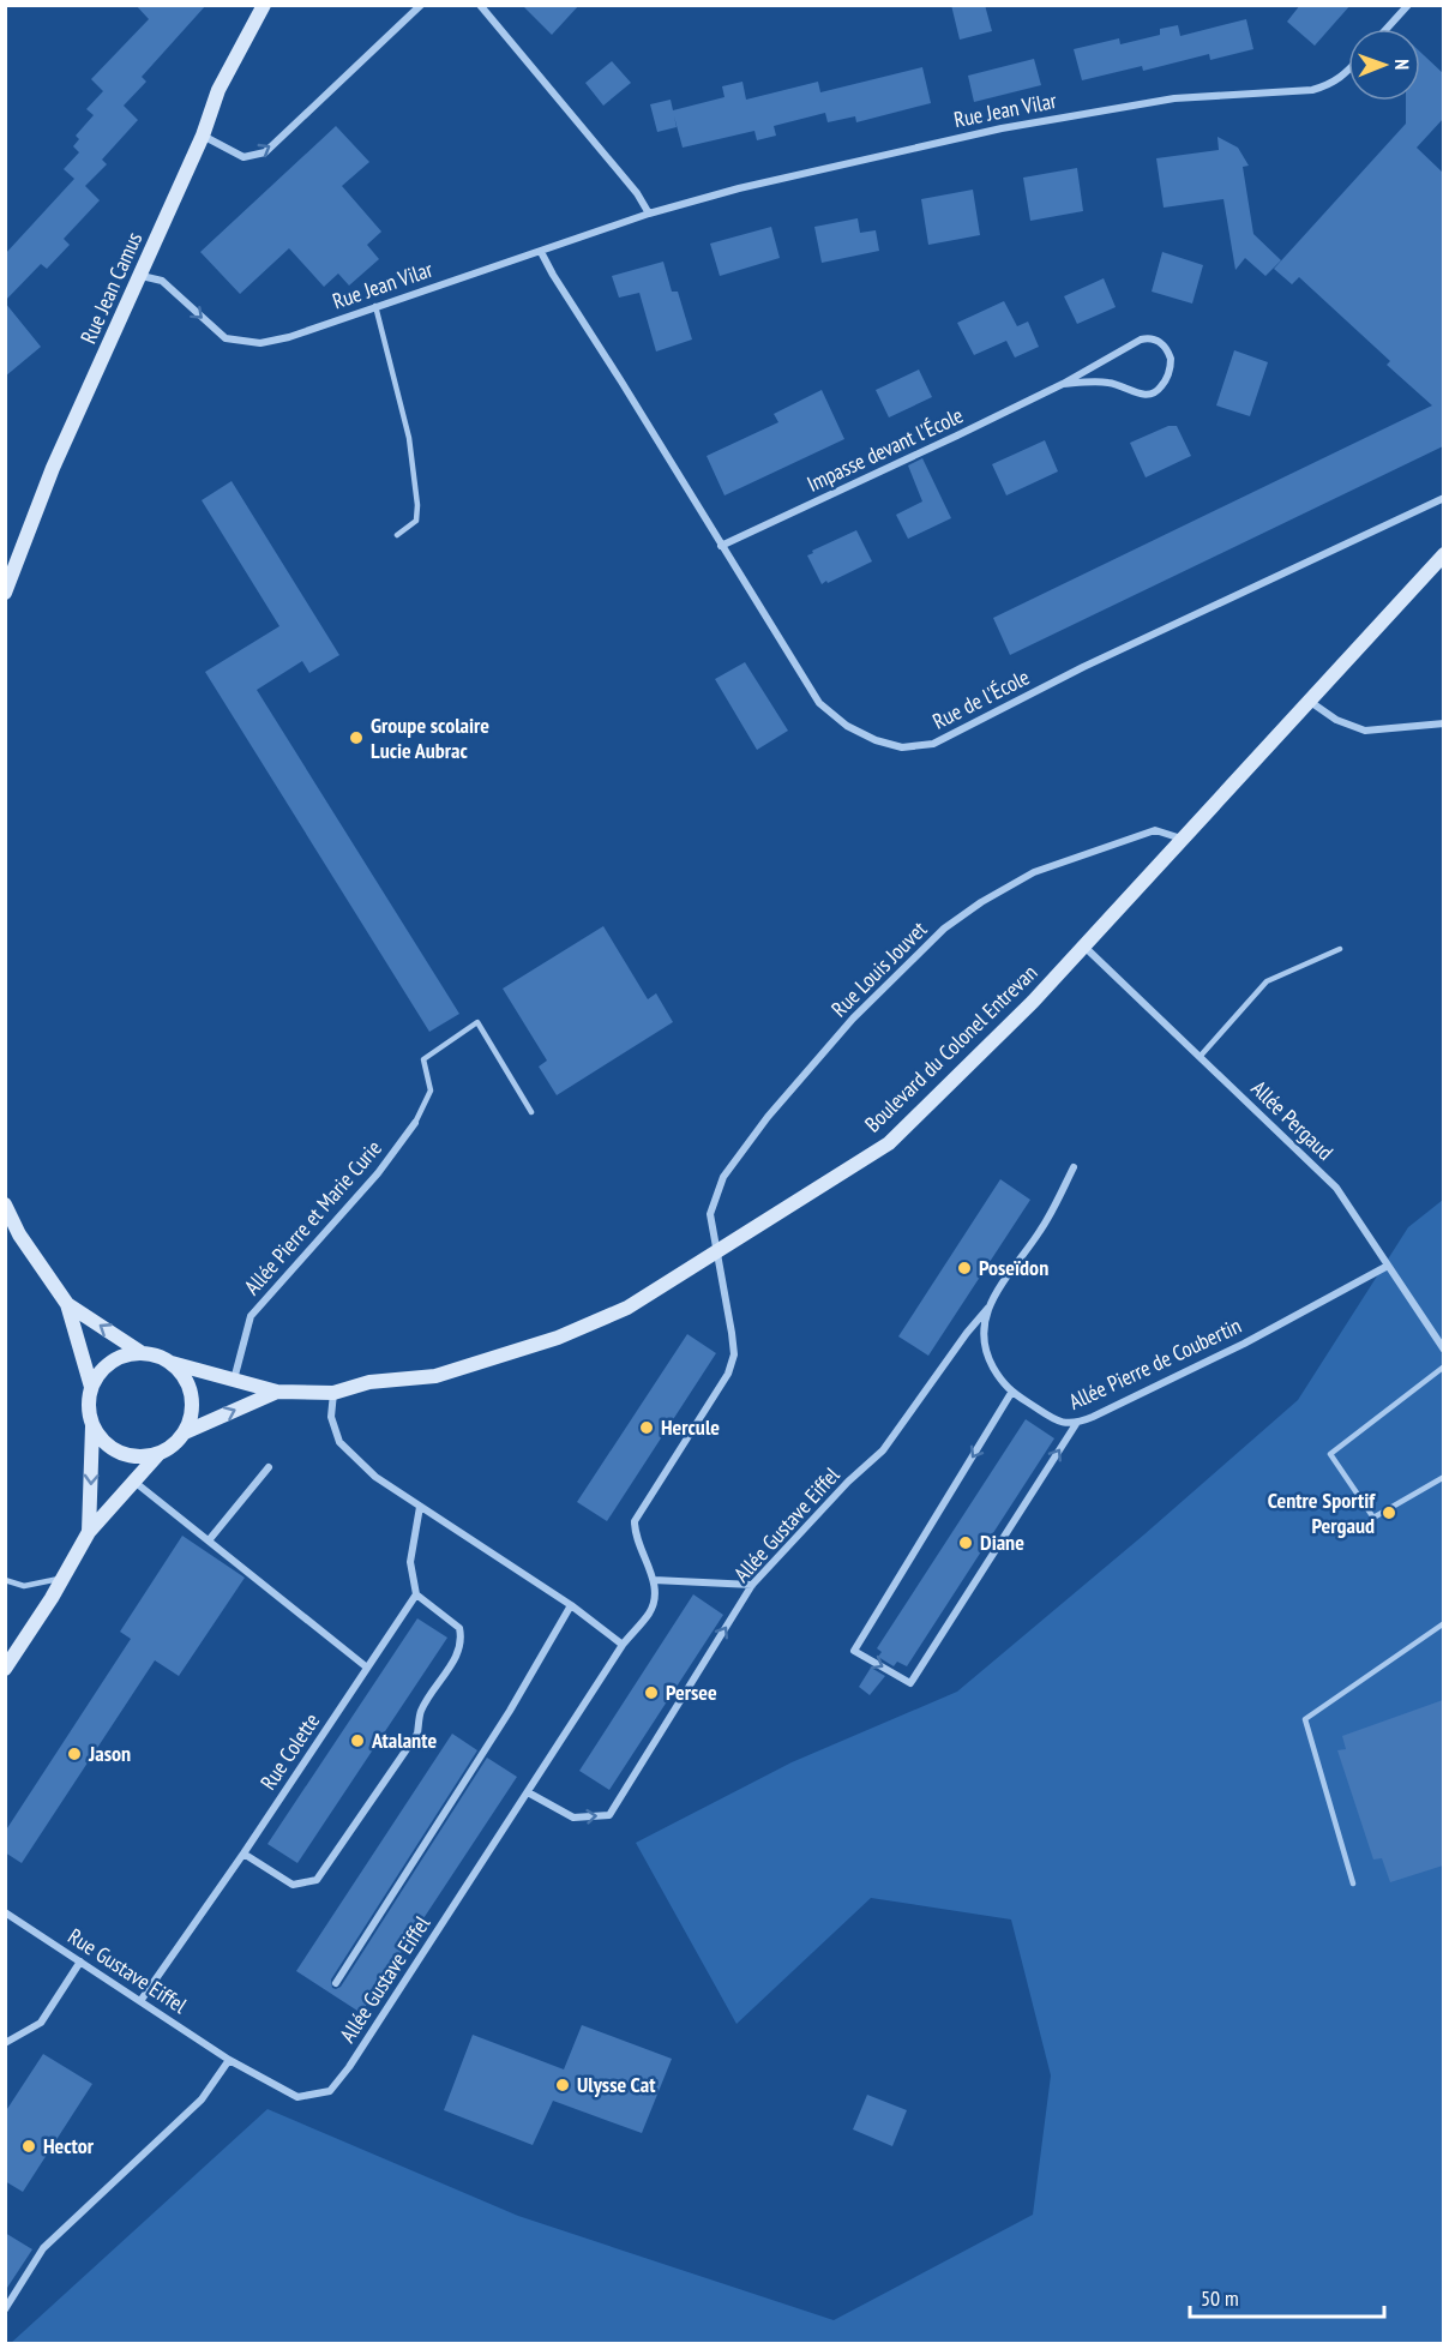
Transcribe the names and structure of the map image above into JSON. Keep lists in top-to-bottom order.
{
  "streets": {
    "street": [
      "Rue Jean Vilar",
      "Rue Jean Camus",
      "Impasse devant l'École",
      "Rue de l'École",
      "Rue Louis Jouvet",
      "Boulevard du Colonel Entrevan",
      "Allée Pergaud",
      "Allée Pierre et Marie Curie",
      "Allée Pierre de Coubertin",
      "Allée Gustave Eiffel",
      "Rue Colette",
      "Rue Gustave Eiffel"
    ]
  },
  "crossings": [
    ["Rue Jean Vilar", "Rue Jean Camus"],
    ["Rue Jean Vilar", "Rue de l'École"],
    ["Impasse devant l'École", "Rue de l'École"],
    ["Rue Louis Jouvet", "Boulevard du Colonel Entrevan"],
    ["Boulevard du Colonel Entrevan", "Allée Pergaud"],
    ["Boulevard du Colonel Entrevan", "Allée Pierre et Marie Curie"],
    ["Allée Pergaud", "Allée Pierre de Coubertin"],
    ["Allée Pierre de Coubertin", "Allée Gustave Eiffel"],
    ["Allée Gustave Eiffel", "Rue Gustave Eiffel"],
    ["Rue Colette", "Rue Gustave Eiffel"]
  ],
  "places": [
    "Groupe scolaire Lucie Aubrac",
    "Poseïdon",
    "Hercule",
    "Centre Sportif Pergaud",
    "Diane",
    "Persee",
    "Atalante",
    "Jason",
    "Ulysse Cat",
    "Hector"
  ],
  "scale_bar": "50 m",
  "north": "right"
}
